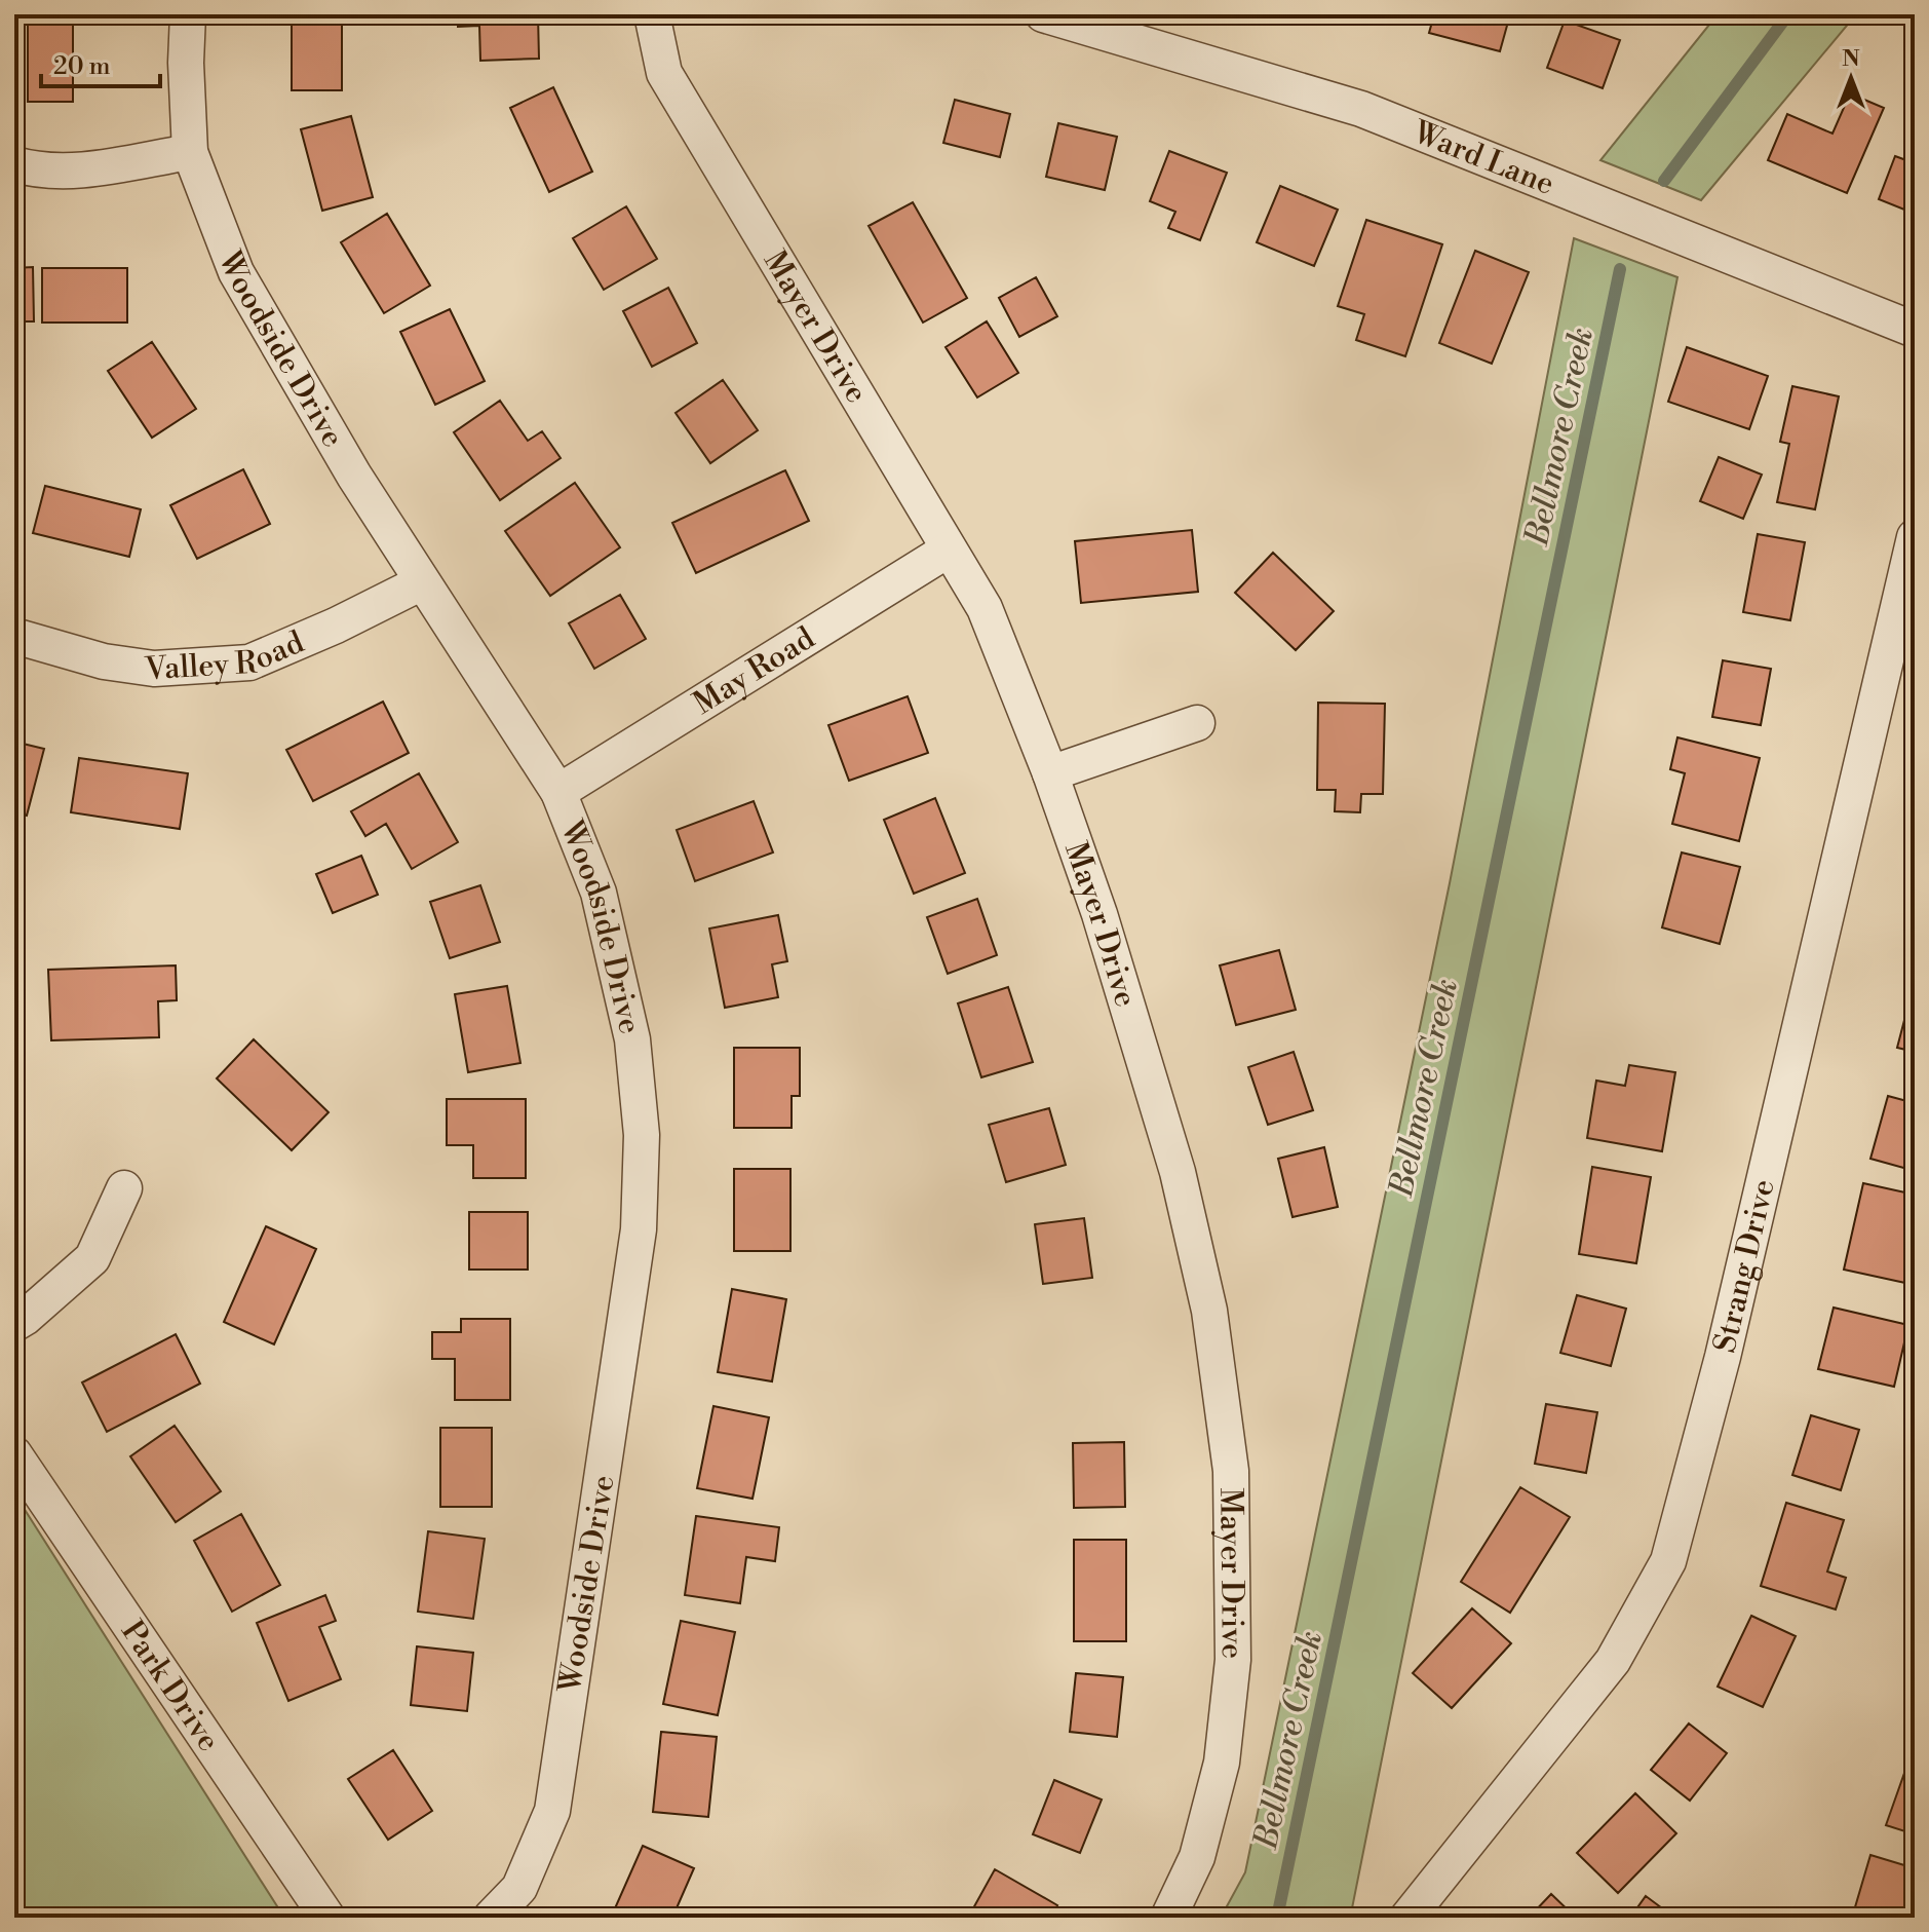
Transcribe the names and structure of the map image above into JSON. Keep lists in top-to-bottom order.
{
  "streets": {
    "street": [
      "Ward Lane",
      "Mayer Drive",
      "Woodside Drive",
      "Valley Road",
      "May Road",
      "Strang Drive",
      "Park Drive"
    ]
  },
  "crossings": [
    ["Mayer Drive", "May Road"],
    ["Woodside Drive", "Valley Road"],
    ["Woodside Drive", "May Road"]
  ],
  "water": ["Bellmore Creek"],
  "scale_bar": "20 m",
  "north": "top"
}
